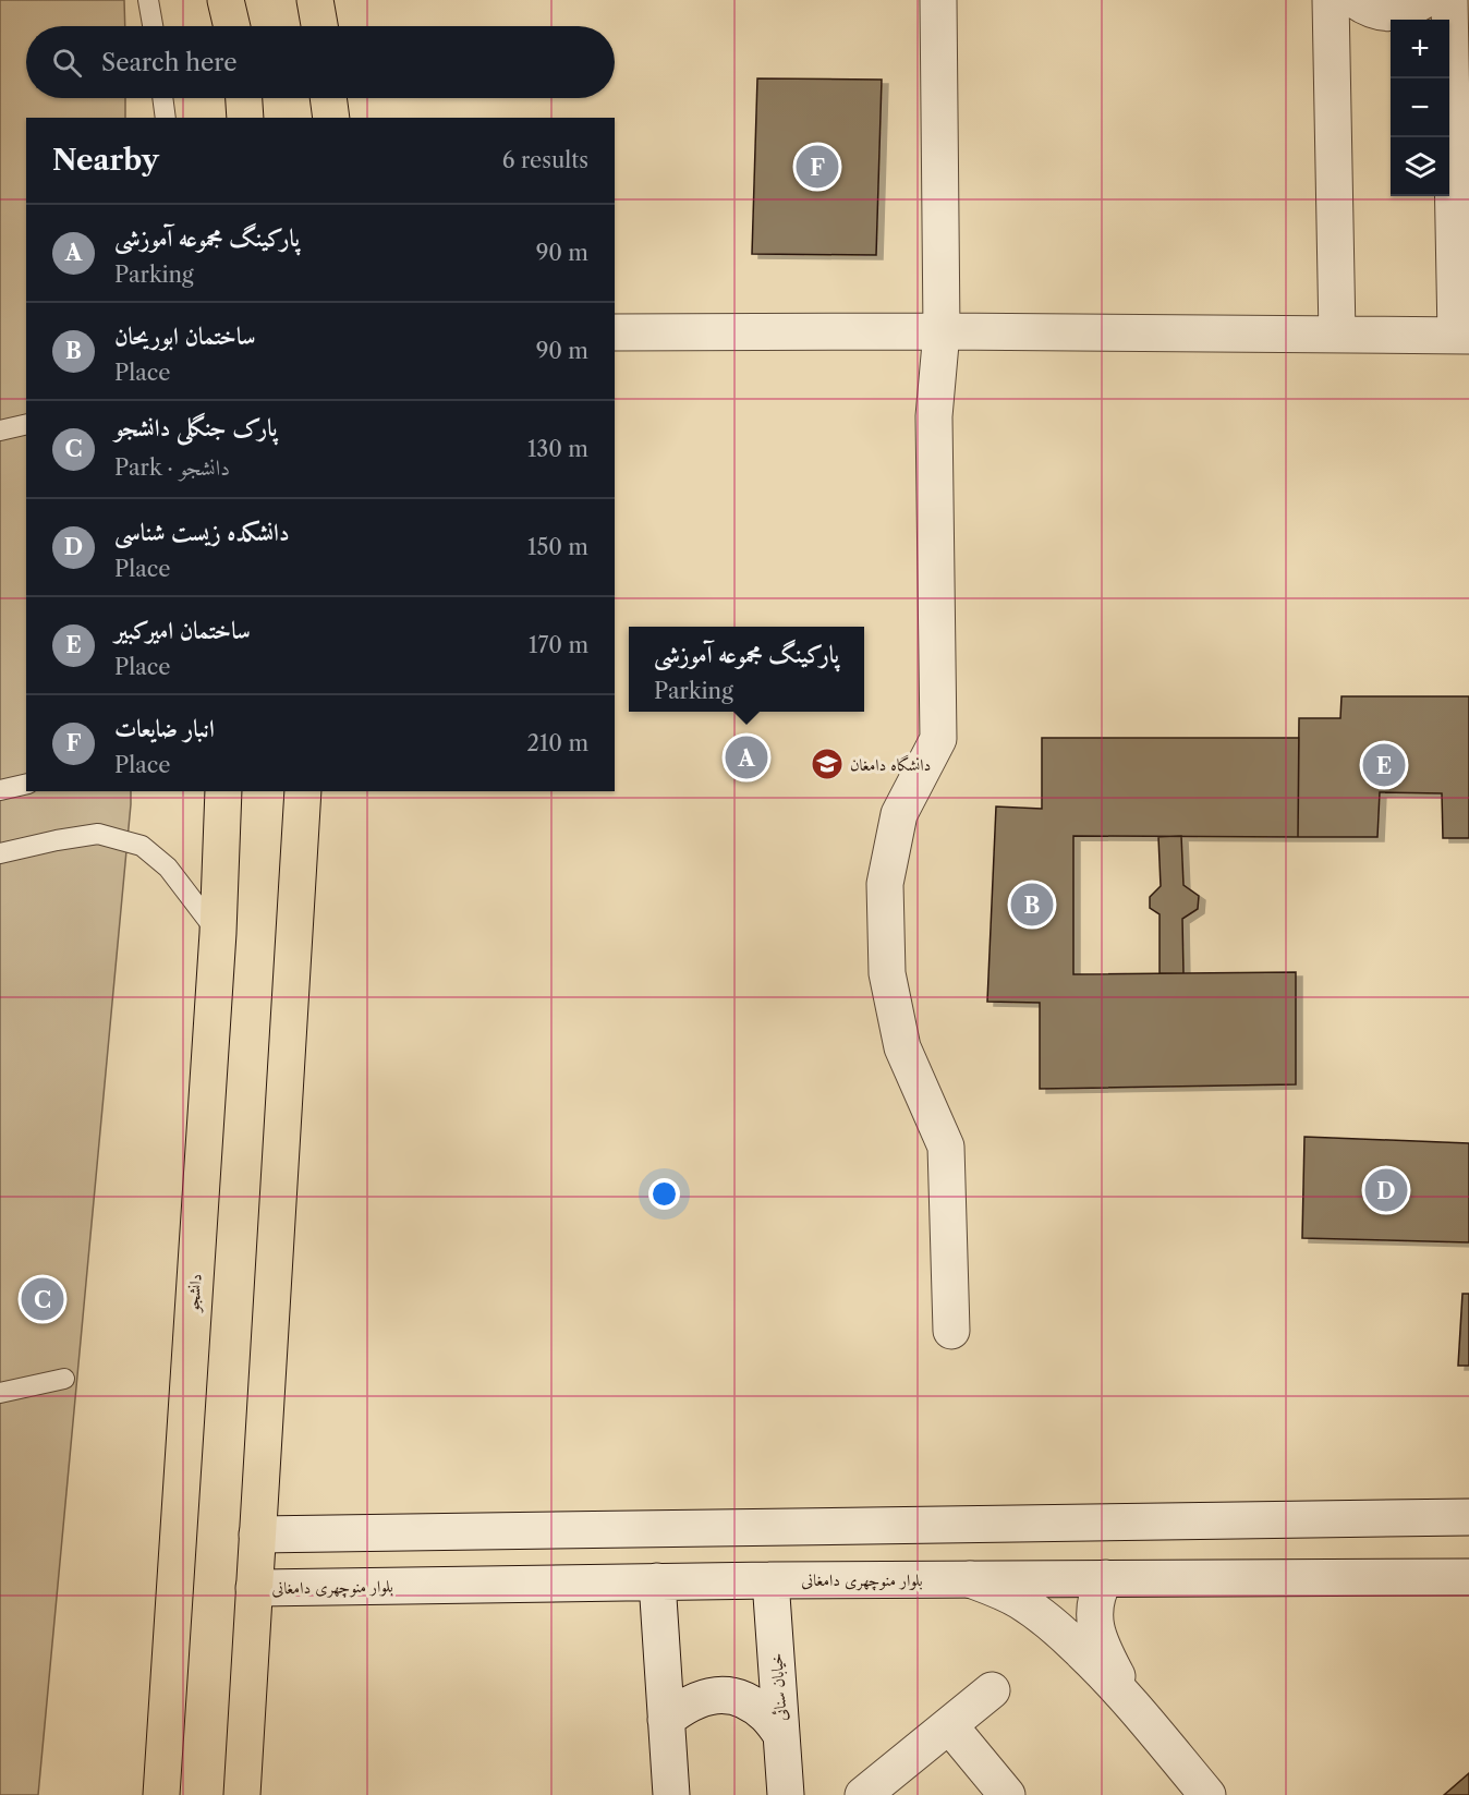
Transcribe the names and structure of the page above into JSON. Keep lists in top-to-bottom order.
{
  "streets": {
    "main road": ["دانشجو"],
    "street": ["بلوار منوچهری دامغانی", "خیابان سنائی"]
  },
  "crossings": [
    ["بلوار منوچهری دامغانی", "خیابان سنائی"]
  ],
  "places": {
    "school or university": ["دانشگاه دامغان"]
  },
  "page": {
    "map_buttons": ["+", "−"],
    "search": "Search here",
    "heading": ["Nearby", "6 results"],
    "pins": [
      "F",
      "A",
      "E",
      "B",
      "D",
      "C"
    ],
    "list": [
      {
        "mark": "A",
        "name": "پارکینگ مجموعه آموزشی",
        "note": "Parking",
        "value": "90 m"
      },
      {
        "mark": "B",
        "name": "ساختمان ابوریحان",
        "note": "Place",
        "value": "90 m"
      },
      {
        "mark": "C",
        "name": "پارک جنگلی دانشجو",
        "note": "Park · دانشجو",
        "value": "130 m"
      },
      {
        "mark": "D",
        "name": "دانشکده زیست شناسی",
        "note": "Place",
        "value": "150 m"
      },
      {
        "mark": "E",
        "name": "ساختمان امیرکبیر",
        "note": "Place",
        "value": "170 m"
      },
      {
        "mark": "F",
        "name": "انبار ضایعات",
        "note": "Place",
        "value": "210 m"
      }
    ],
    "popup": ["پارکینگ مجموعه آموزشی", "Parking"]
  }
}
